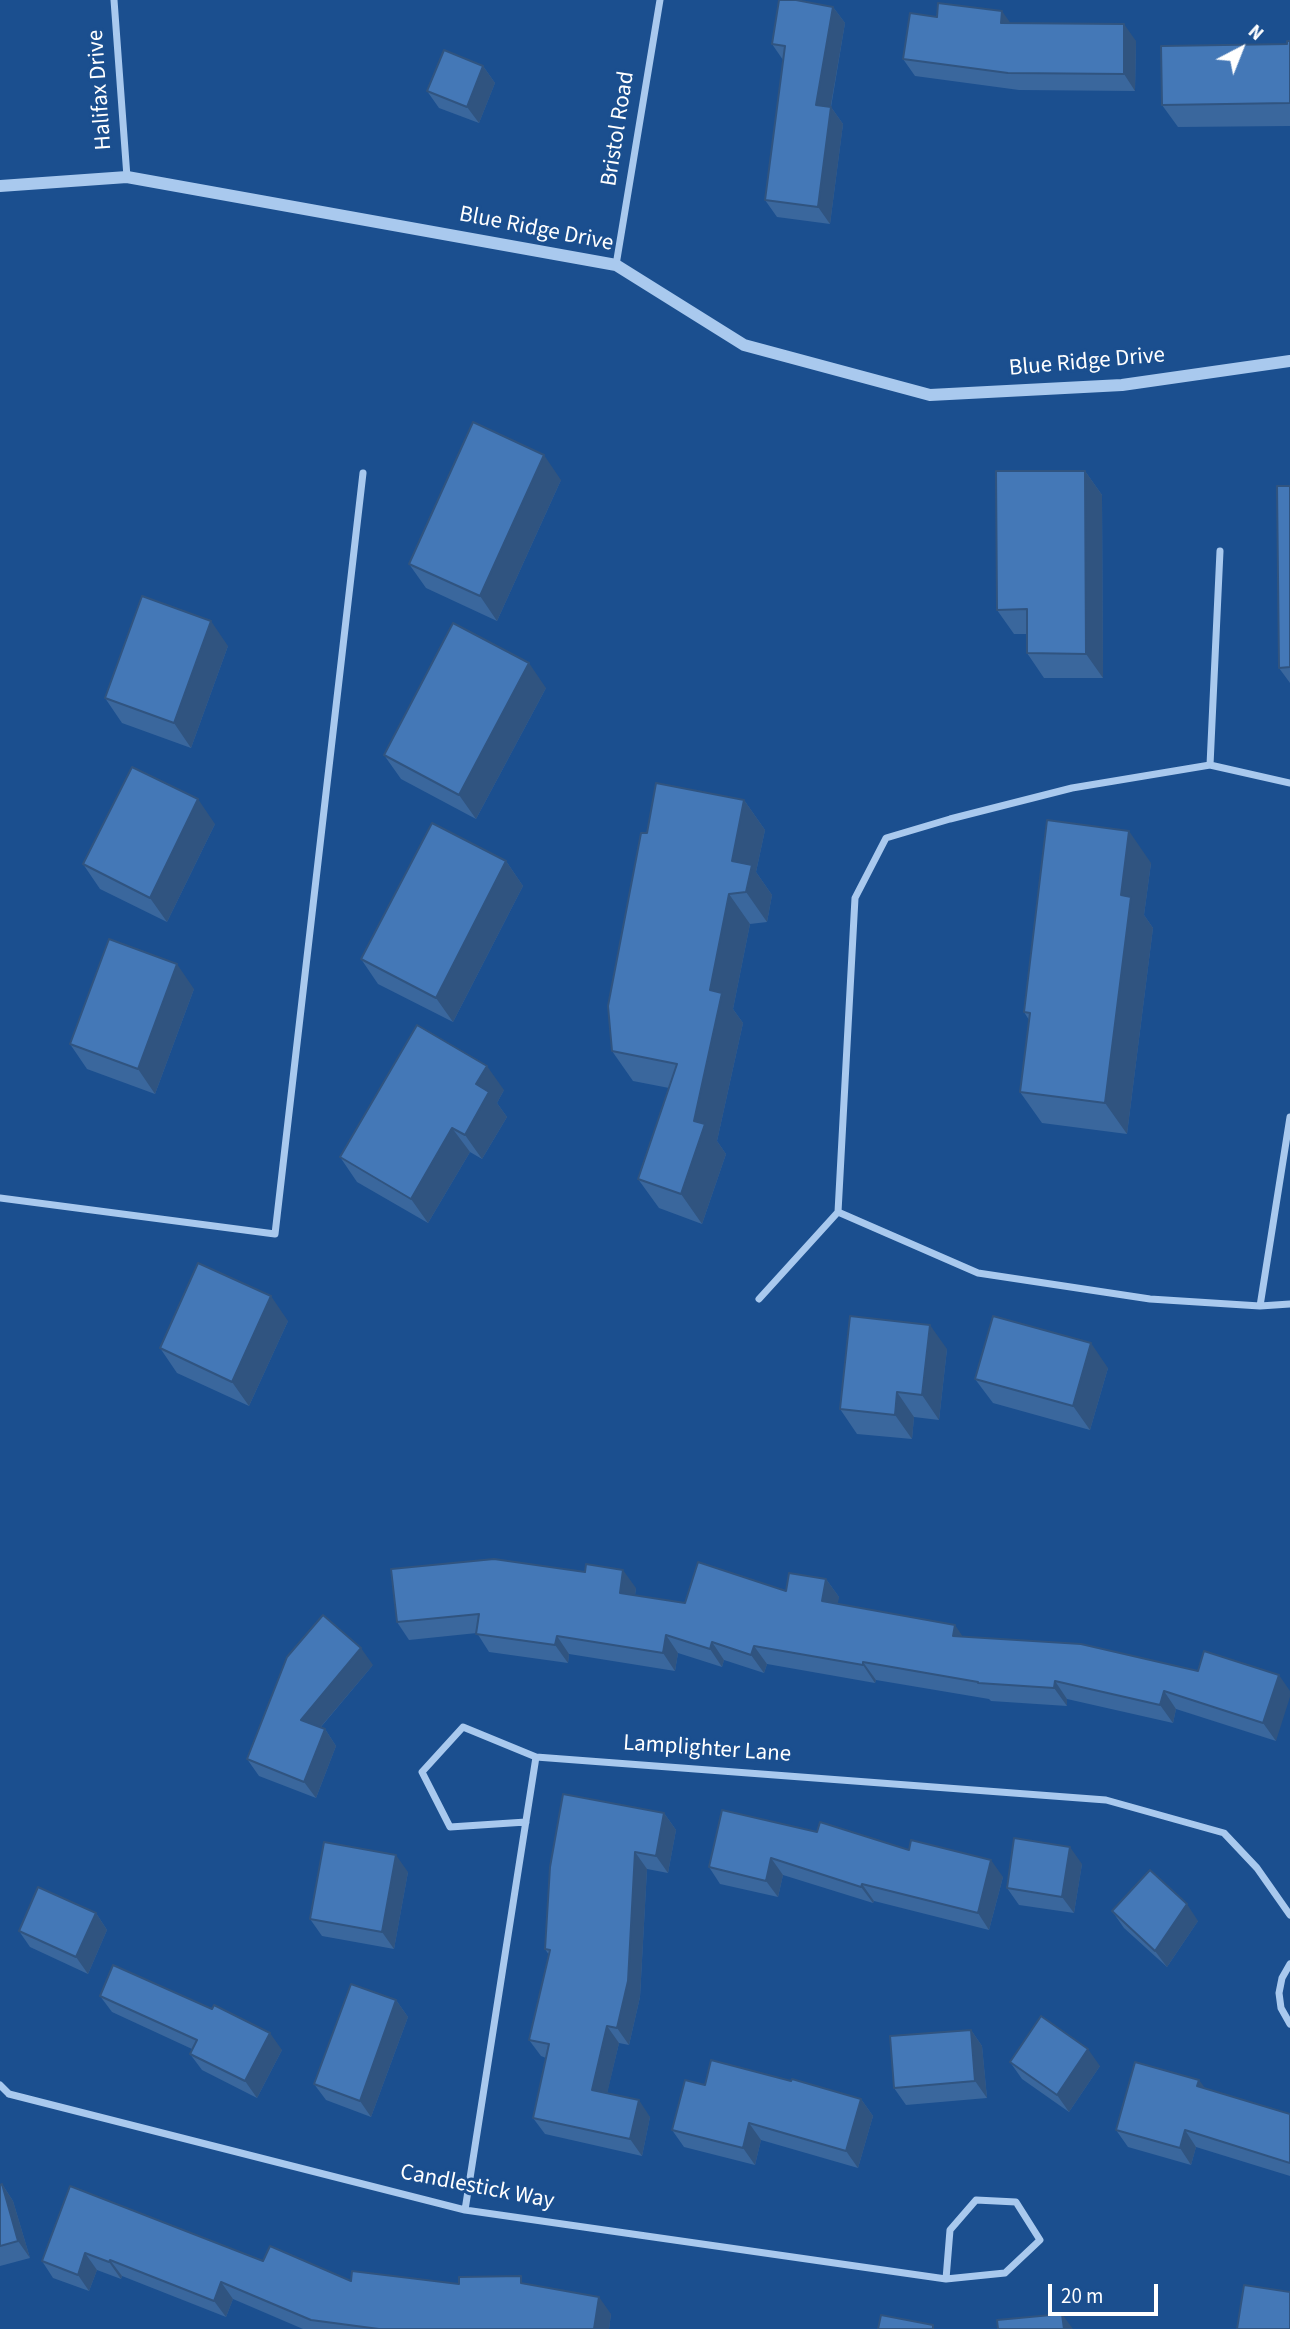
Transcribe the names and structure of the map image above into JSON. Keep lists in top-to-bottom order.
{
  "streets": {
    "street": [
      "Halifax Drive",
      "Bristol Road",
      "Blue Ridge Drive",
      "Lamplighter Lane",
      "Candlestick Way"
    ]
  },
  "crossings": [
    ["Halifax Drive", "Blue Ridge Drive"],
    ["Bristol Road", "Blue Ridge Drive"]
  ],
  "scale_bar": "20 m",
  "north": "top right"
}
